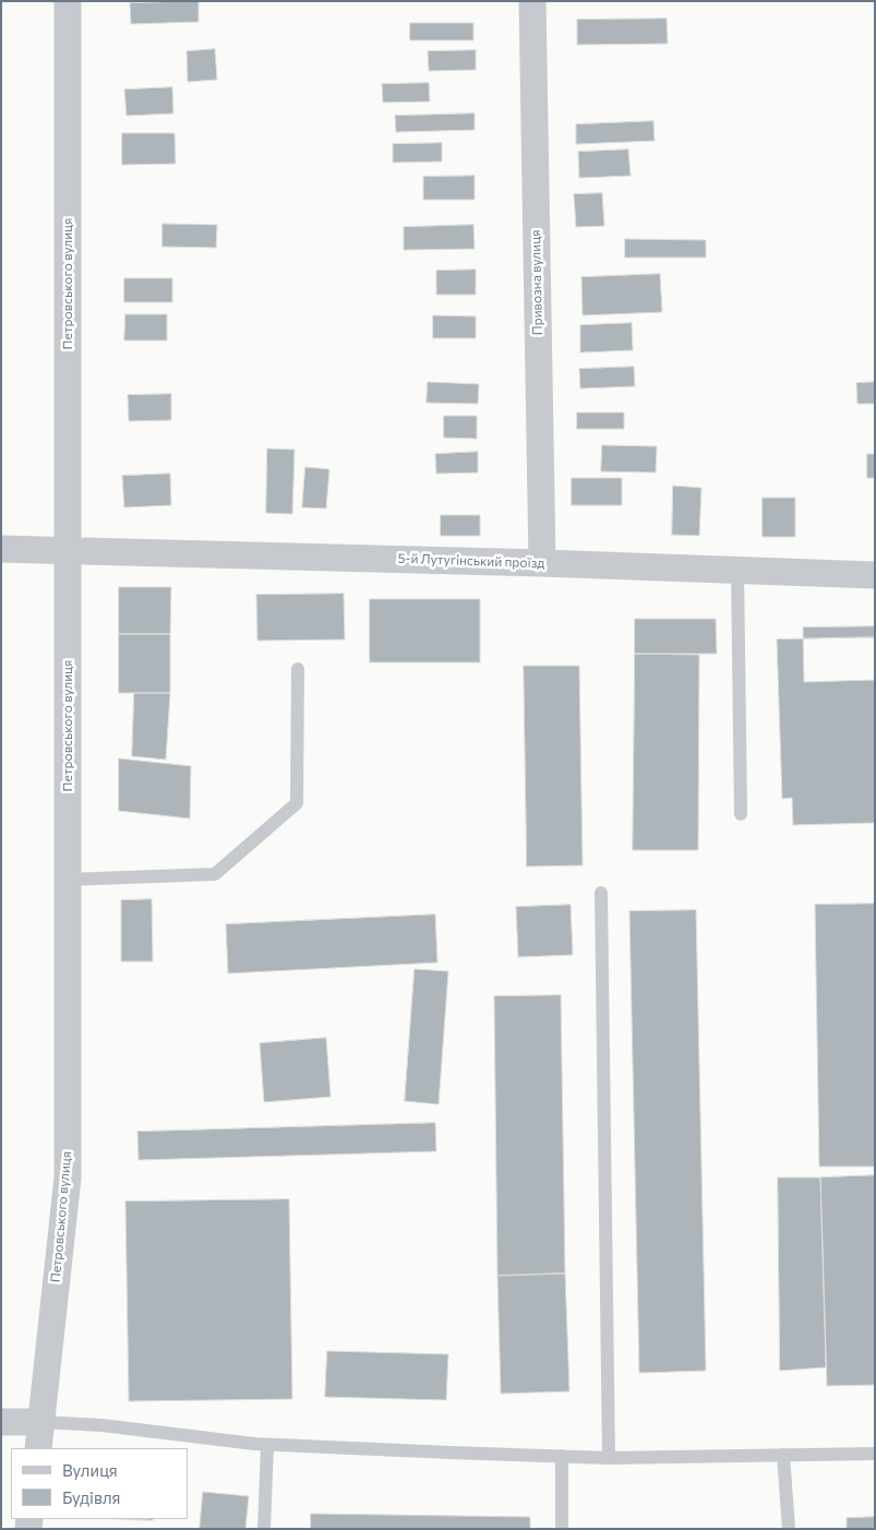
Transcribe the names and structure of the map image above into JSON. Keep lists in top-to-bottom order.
{
  "streets": {
    "street": ["Привозна вулиця", "Петровського вулиця", "5-й Лутугінський проїзд"]
  },
  "crossings": [
    ["Привозна вулиця", "5-й Лутугінський проїзд"],
    ["Петровського вулиця", "5-й Лутугінський проїзд"]
  ],
  "legend": ["Вулиця", "Будівля"]
}
